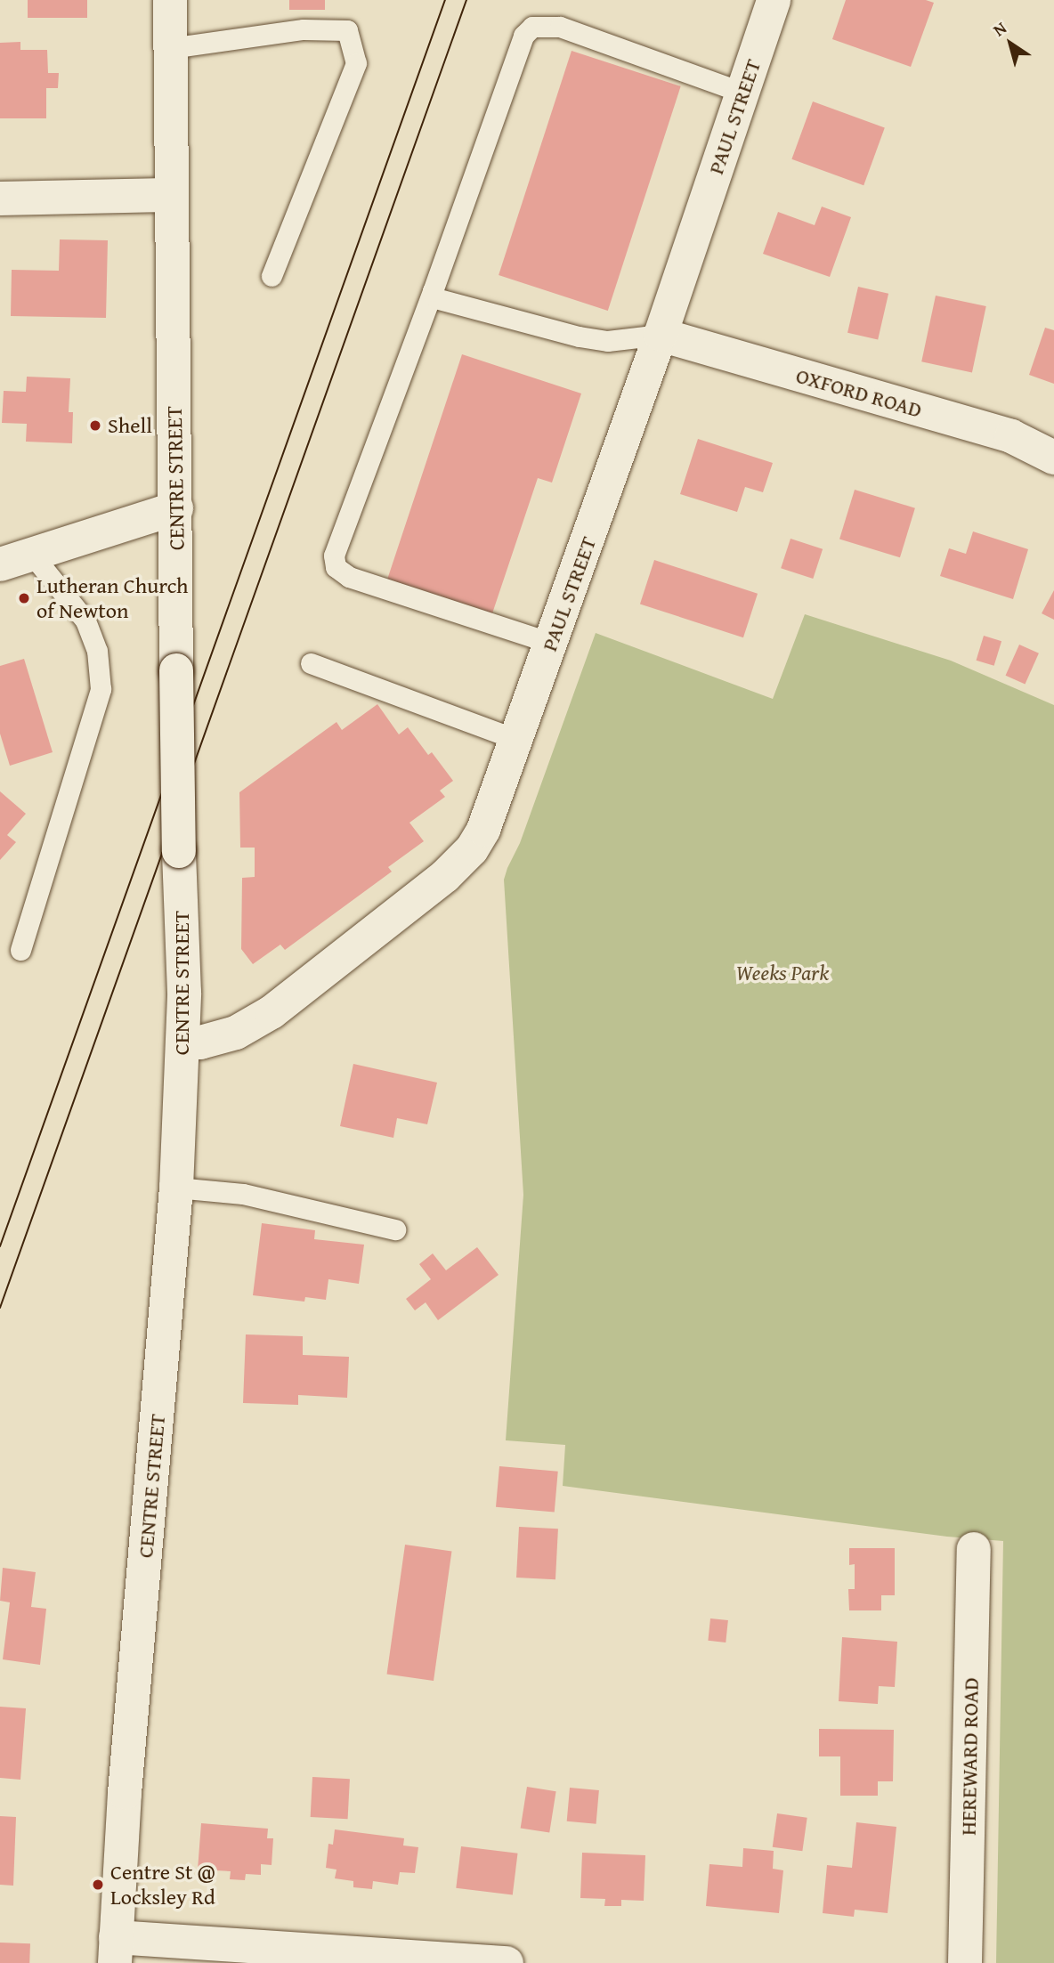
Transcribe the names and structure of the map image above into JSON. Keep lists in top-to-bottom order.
{
  "streets": {
    "street": [
      "PAUL STREET",
      "OXFORD ROAD",
      "CENTRE STREET",
      "HEREWARD ROAD"
    ]
  },
  "crossings": [
    ["PAUL STREET", "OXFORD ROAD"],
    ["PAUL STREET", "CENTRE STREET"]
  ],
  "parks": ["Weeks Park"],
  "places": ["Shell", "Lutheran Church of Newton", "Centre St @ Locksley Rd"],
  "north": "top left"
}
